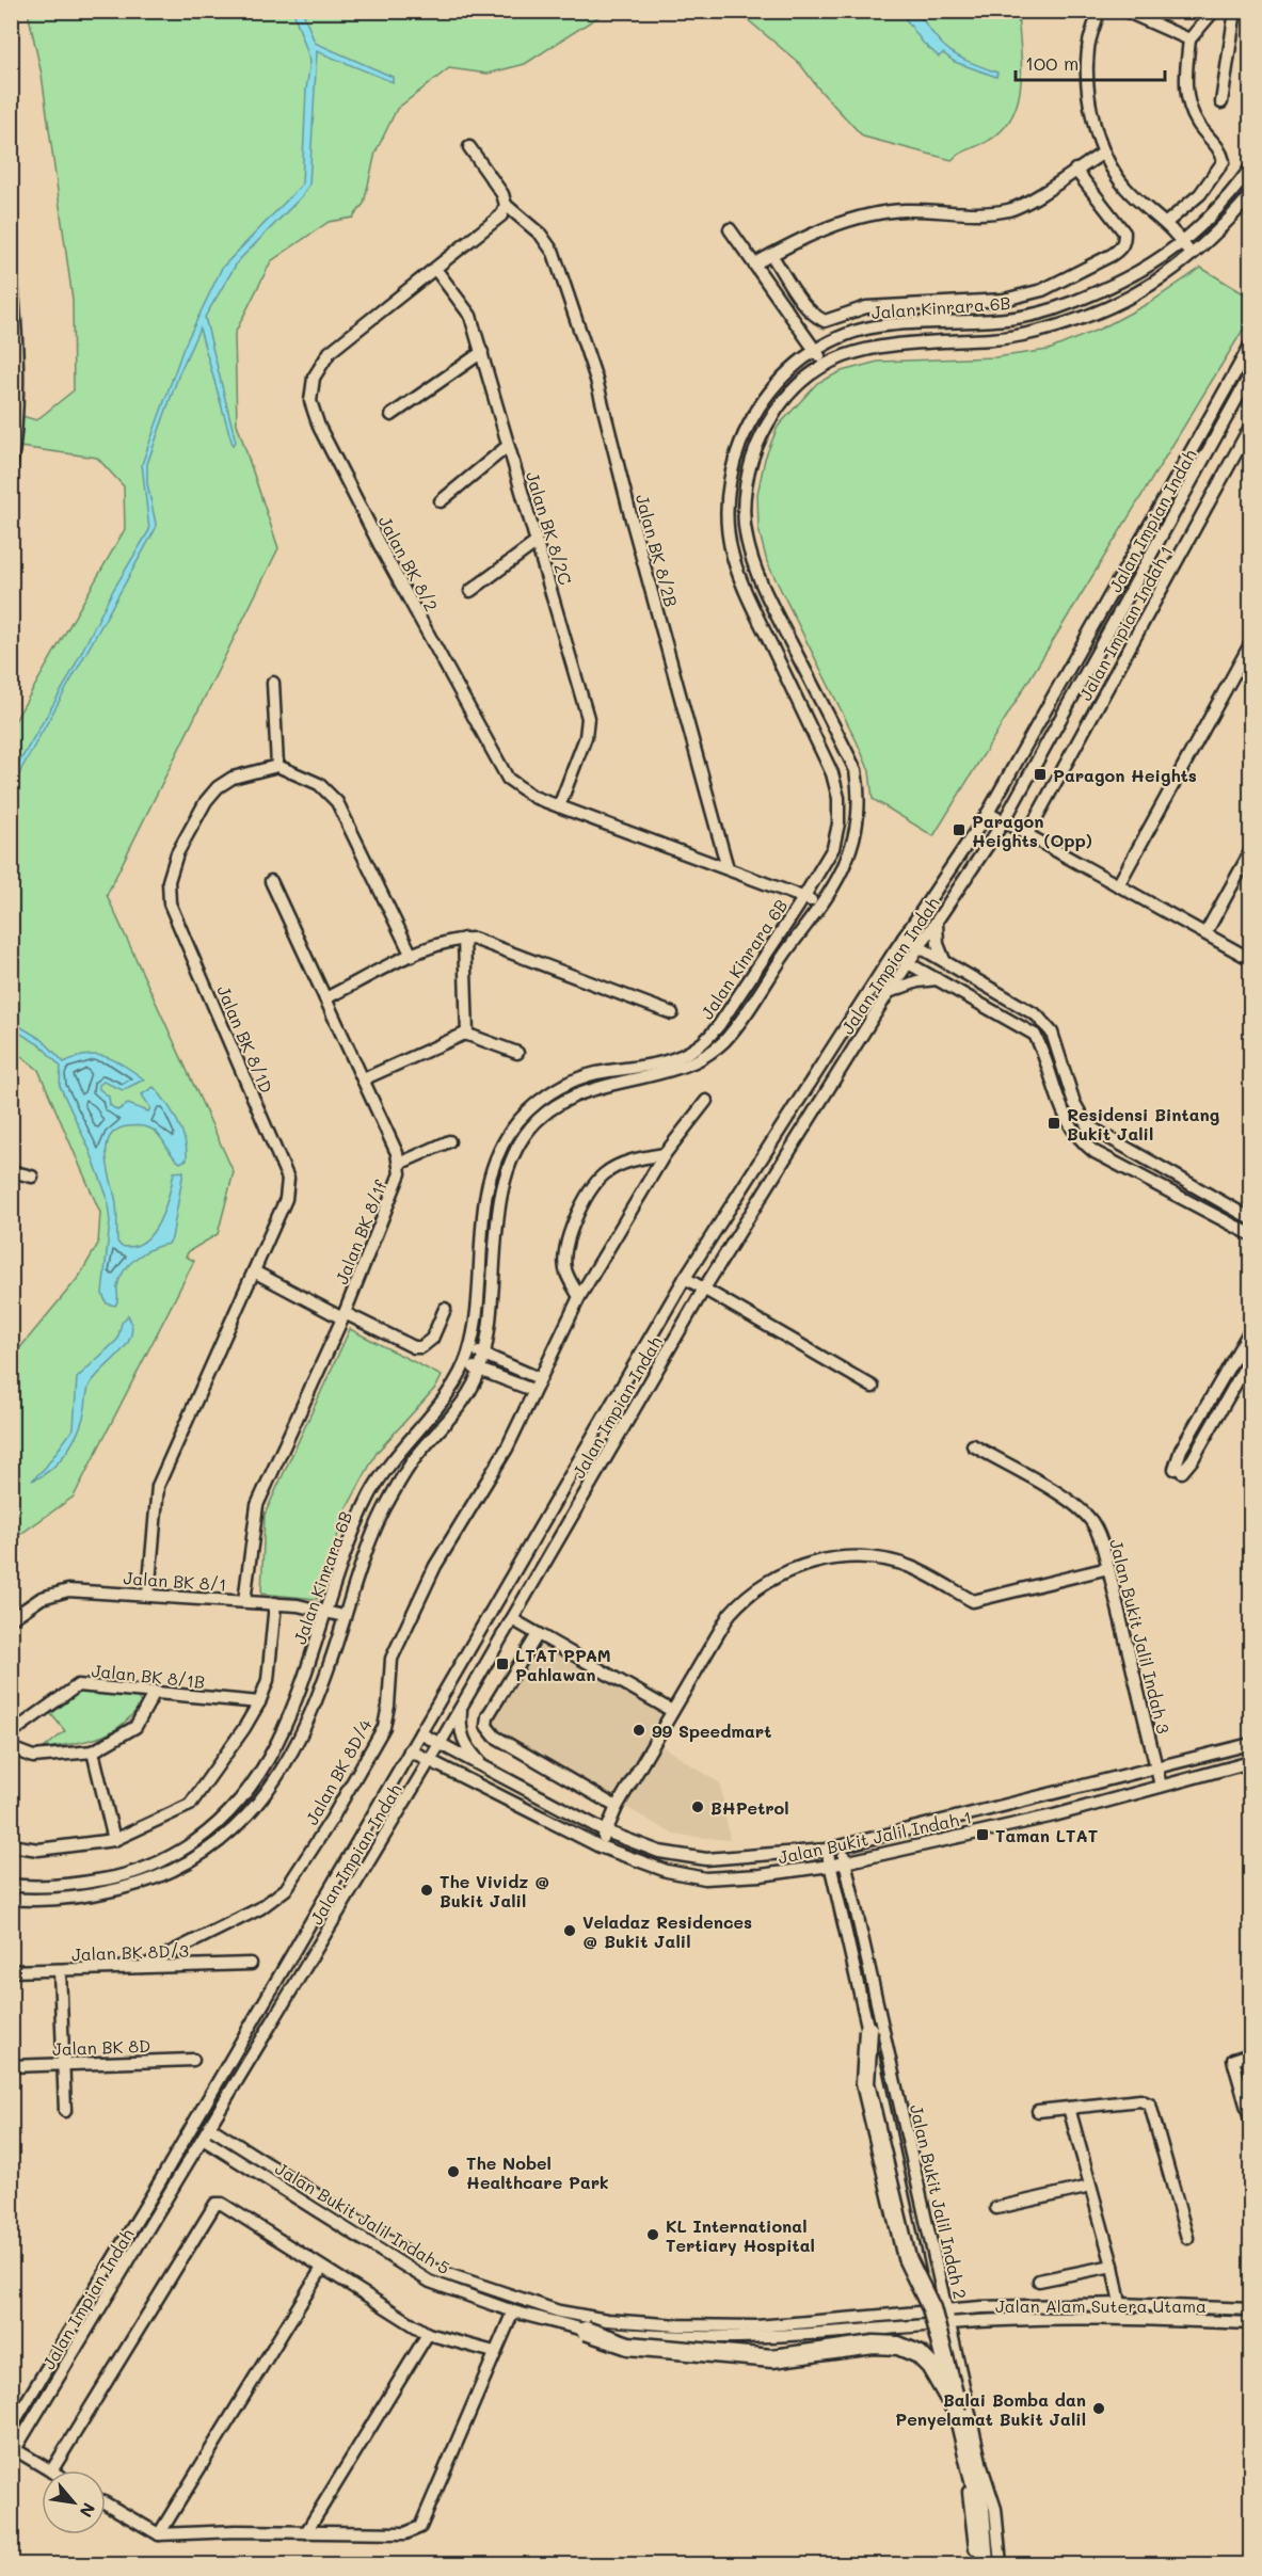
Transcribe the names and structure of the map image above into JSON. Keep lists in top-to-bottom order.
{
  "streets": {
    "street": [
      "Jalan Kinrara 6B",
      "Jalan Impian Indah",
      "Jalan BK 8/2C",
      "Jalan BK 8/2B",
      "Jalan BK 8/2",
      "Jalan Impian Indah 1",
      "Jalan BK 8/1D",
      "Jalan BK 8/1f",
      "Jalan BK 8/1",
      "Jalan Bukit Jalil Indah 3",
      "Jalan BK 8/1B",
      "Jalan BK 8D/4",
      "Jalan Bukit Jalil Indah 1",
      "Jalan BK 8D/3",
      "Jalan BK 8D",
      "Jalan Bukit Jalil Indah 2",
      "Jalan Bukit Jalil Indah 5",
      "Jalan Alam Sutera Utama"
    ]
  },
  "crossings": [
    ["Jalan Kinrara 6B", "Jalan BK 8/1"],
    ["Jalan Impian Indah", "Jalan Bukit Jalil Indah 1"],
    ["Jalan Impian Indah", "Jalan Bukit Jalil Indah 5"],
    ["Jalan BK 8/2C", "Jalan BK 8/2"],
    ["Jalan BK 8/2B", "Jalan BK 8/2"],
    ["Jalan BK 8/1D", "Jalan BK 8/1"],
    ["Jalan BK 8/1f", "Jalan BK 8/1"],
    ["Jalan Bukit Jalil Indah 3", "Jalan Bukit Jalil Indah 1"],
    ["Jalan BK 8D/4", "Jalan BK 8D/3"],
    ["Jalan Bukit Jalil Indah 1", "Jalan Bukit Jalil Indah 2"],
    ["Jalan Bukit Jalil Indah 2", "Jalan Bukit Jalil Indah 5"],
    ["Jalan Bukit Jalil Indah 2", "Jalan Alam Sutera Utama"],
    ["Jalan Bukit Jalil Indah 5", "Jalan Alam Sutera Utama"]
  ],
  "places": {
    "transit": [
      "Paragon Heights",
      "Paragon Heights (Opp)",
      "Residensi Bintang Bukit Jalil",
      "LTAT PPAM Pahlawan",
      "Taman LTAT"
    ],
    "other": [
      "99 Speedmart",
      "BHPetrol",
      "The Vividz @ Bukit Jalil",
      "Veladaz Residences @ Bukit Jalil",
      "The Nobel Healthcare Park",
      "KL International Tertiary Hospital",
      "Balai Bomba dan Penyelamat Bukit Jalil"
    ]
  },
  "scale_bar": "100 m",
  "north": "bottom right"
}
